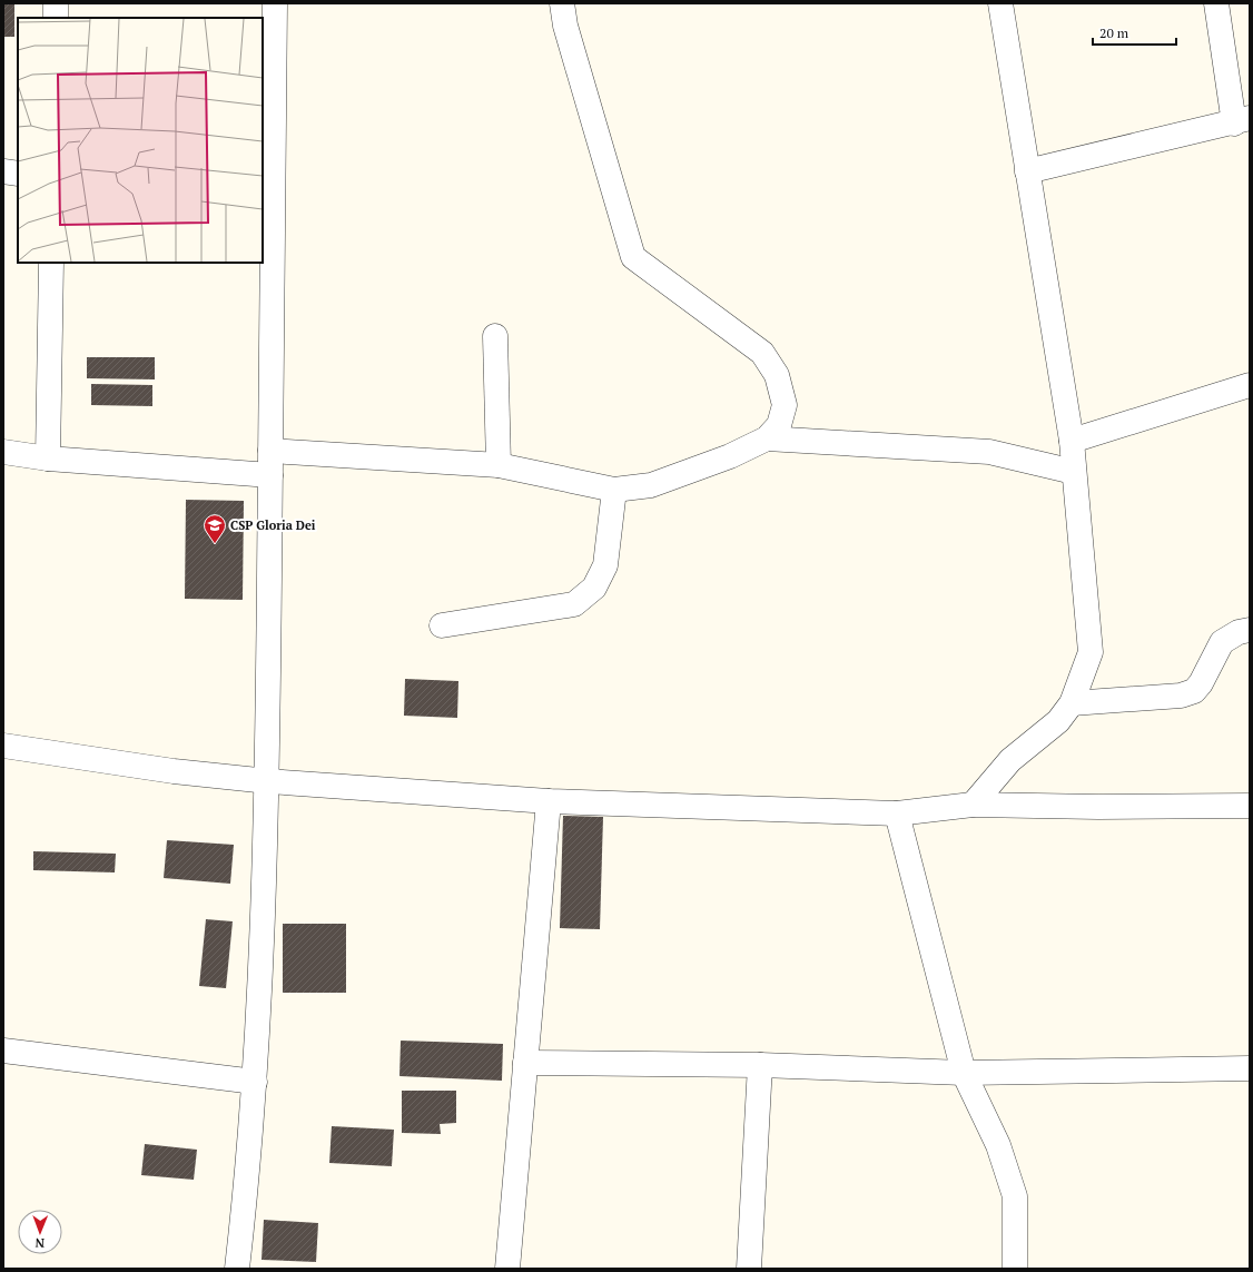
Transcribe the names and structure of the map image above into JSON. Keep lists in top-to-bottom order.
{
  "places": {
    "school or university": ["CSP Gloria Dei"]
  },
  "scale_bar": "20 m",
  "north": "bottom"
}
